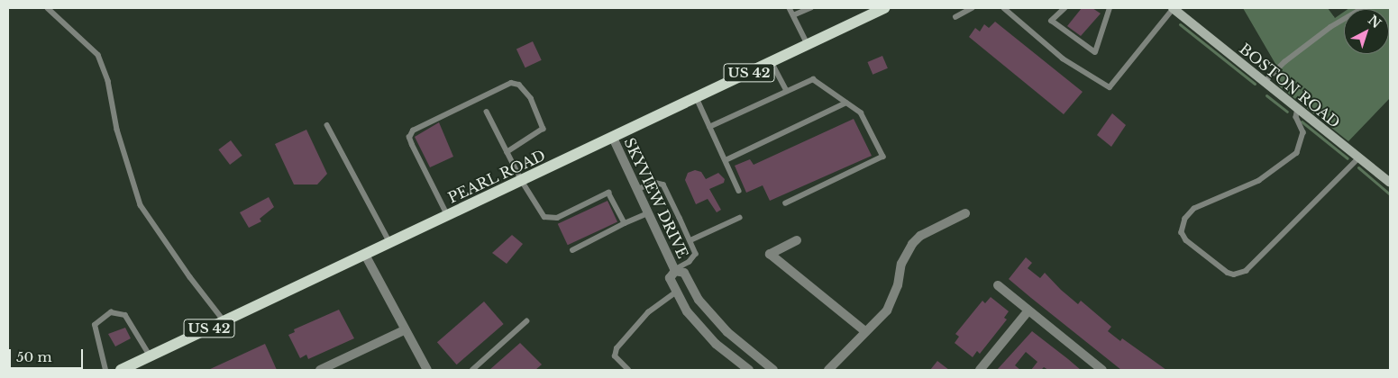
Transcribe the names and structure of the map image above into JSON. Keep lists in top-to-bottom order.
{
  "streets": {
    "main road": ["US 42", "PEARL ROAD"],
    "street": ["BOSTON ROAD", "SKYVIEW DRIVE"]
  },
  "crossings": [
    ["PEARL ROAD", "SKYVIEW DRIVE"]
  ],
  "scale_bar": "50 m",
  "north": "top right"
}
